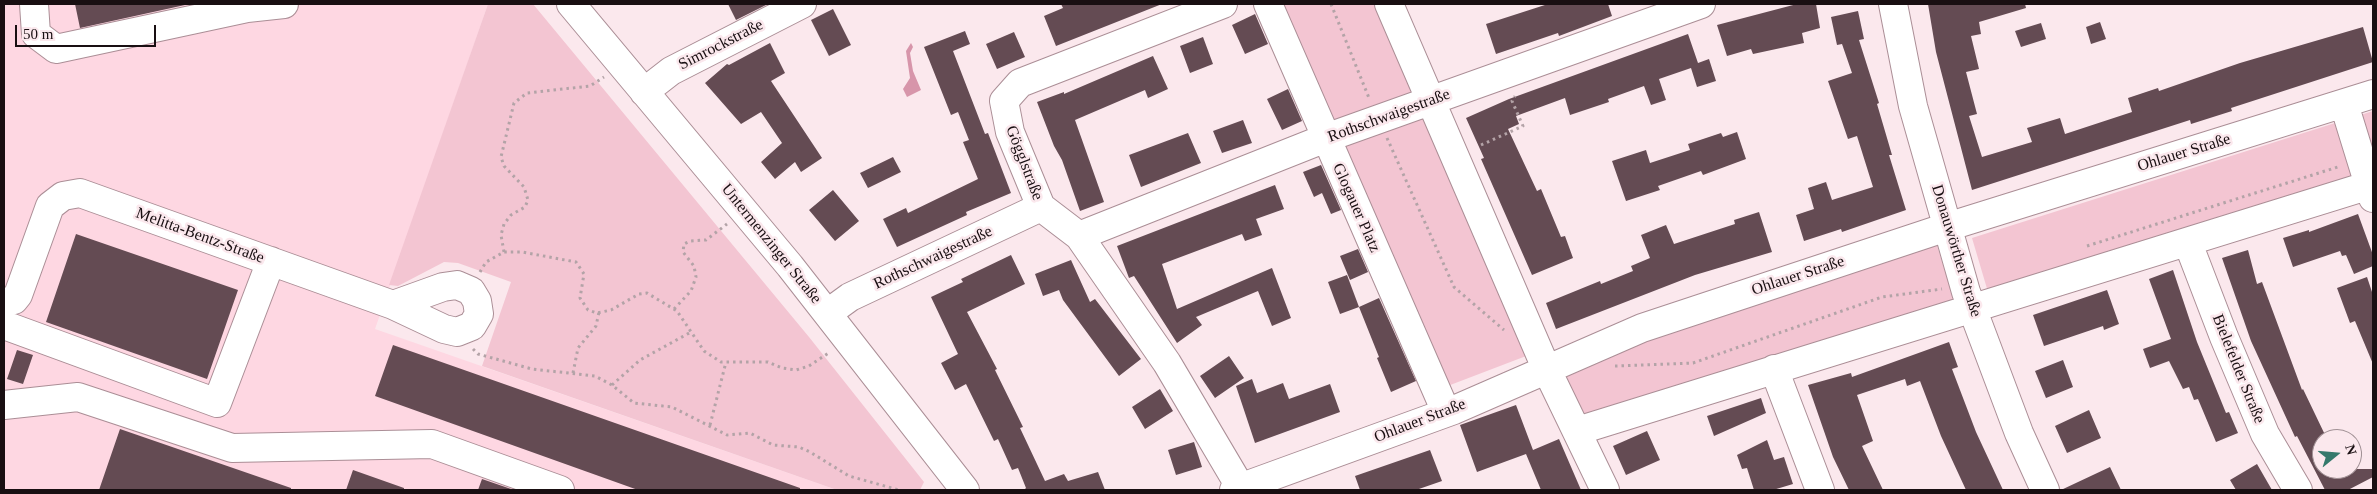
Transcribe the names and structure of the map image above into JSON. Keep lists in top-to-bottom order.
{
  "streets": {
    "street": [
      "Simrockstraße",
      "Rothschwaigestraße",
      "Ohlauer Straße",
      "Gögglstraße",
      "Glogauer Platz",
      "Melitta-Bentz-Straße",
      "Untermenzinger Straße",
      "Donauwörther Straße",
      "Bielefelder Straße"
    ]
  },
  "crossings": [
    ["Simrockstraße", "Untermenzinger Straße"],
    ["Rothschwaigestraße", "Gögglstraße"],
    ["Rothschwaigestraße", "Glogauer Platz"],
    ["Rothschwaigestraße", "Untermenzinger Straße"],
    ["Ohlauer Straße", "Gögglstraße"],
    ["Ohlauer Straße", "Glogauer Platz"],
    ["Ohlauer Straße", "Donauwörther Straße"]
  ],
  "scale_bar": "50 m",
  "north": "right"
}
